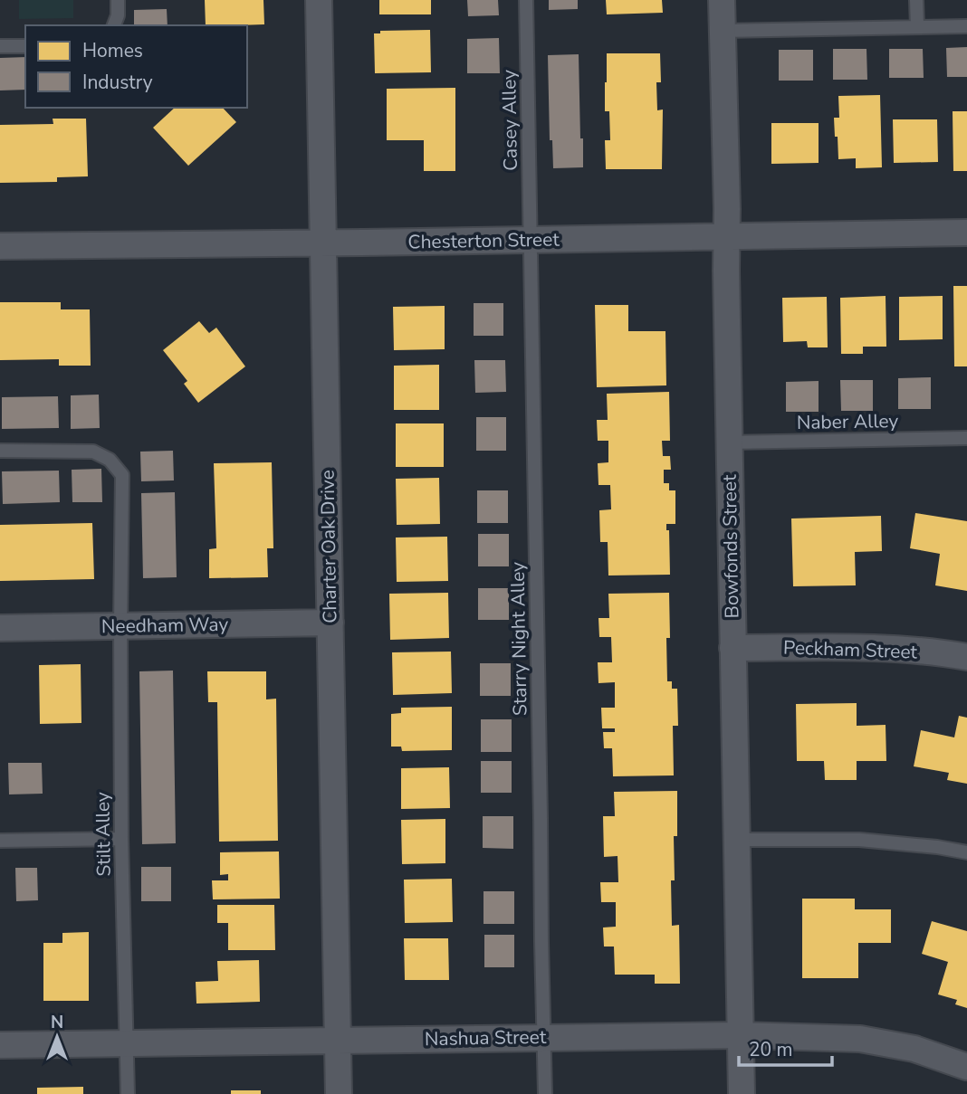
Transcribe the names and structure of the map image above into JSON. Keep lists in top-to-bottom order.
{
  "streets": {
    "street": [
      "Chesterton Street",
      "Charter Oak Drive",
      "Bowfonds Street",
      "Needham Way",
      "Peckham Street",
      "Nashua Street"
    ],
    "lane": [
      "Casey Alley",
      "Naber Alley",
      "Starry Night Alley",
      "Stilt Alley"
    ]
  },
  "crossings": [
    ["Casey Alley", "Chesterton Street"],
    ["Casey Alley", "Starry Night Alley"],
    ["Chesterton Street", "Charter Oak Drive"],
    ["Chesterton Street", "Bowfonds Street"],
    ["Chesterton Street", "Starry Night Alley"],
    ["Naber Alley", "Bowfonds Street"],
    ["Charter Oak Drive", "Needham Way"],
    ["Charter Oak Drive", "Nashua Street"],
    ["Bowfonds Street", "Peckham Street"],
    ["Bowfonds Street", "Nashua Street"],
    ["Needham Way", "Stilt Alley"],
    ["Starry Night Alley", "Nashua Street"],
    ["Stilt Alley", "Nashua Street"]
  ],
  "legend": ["Homes", "Industry"],
  "scale_bar": "20 m",
  "north": "top"
}
